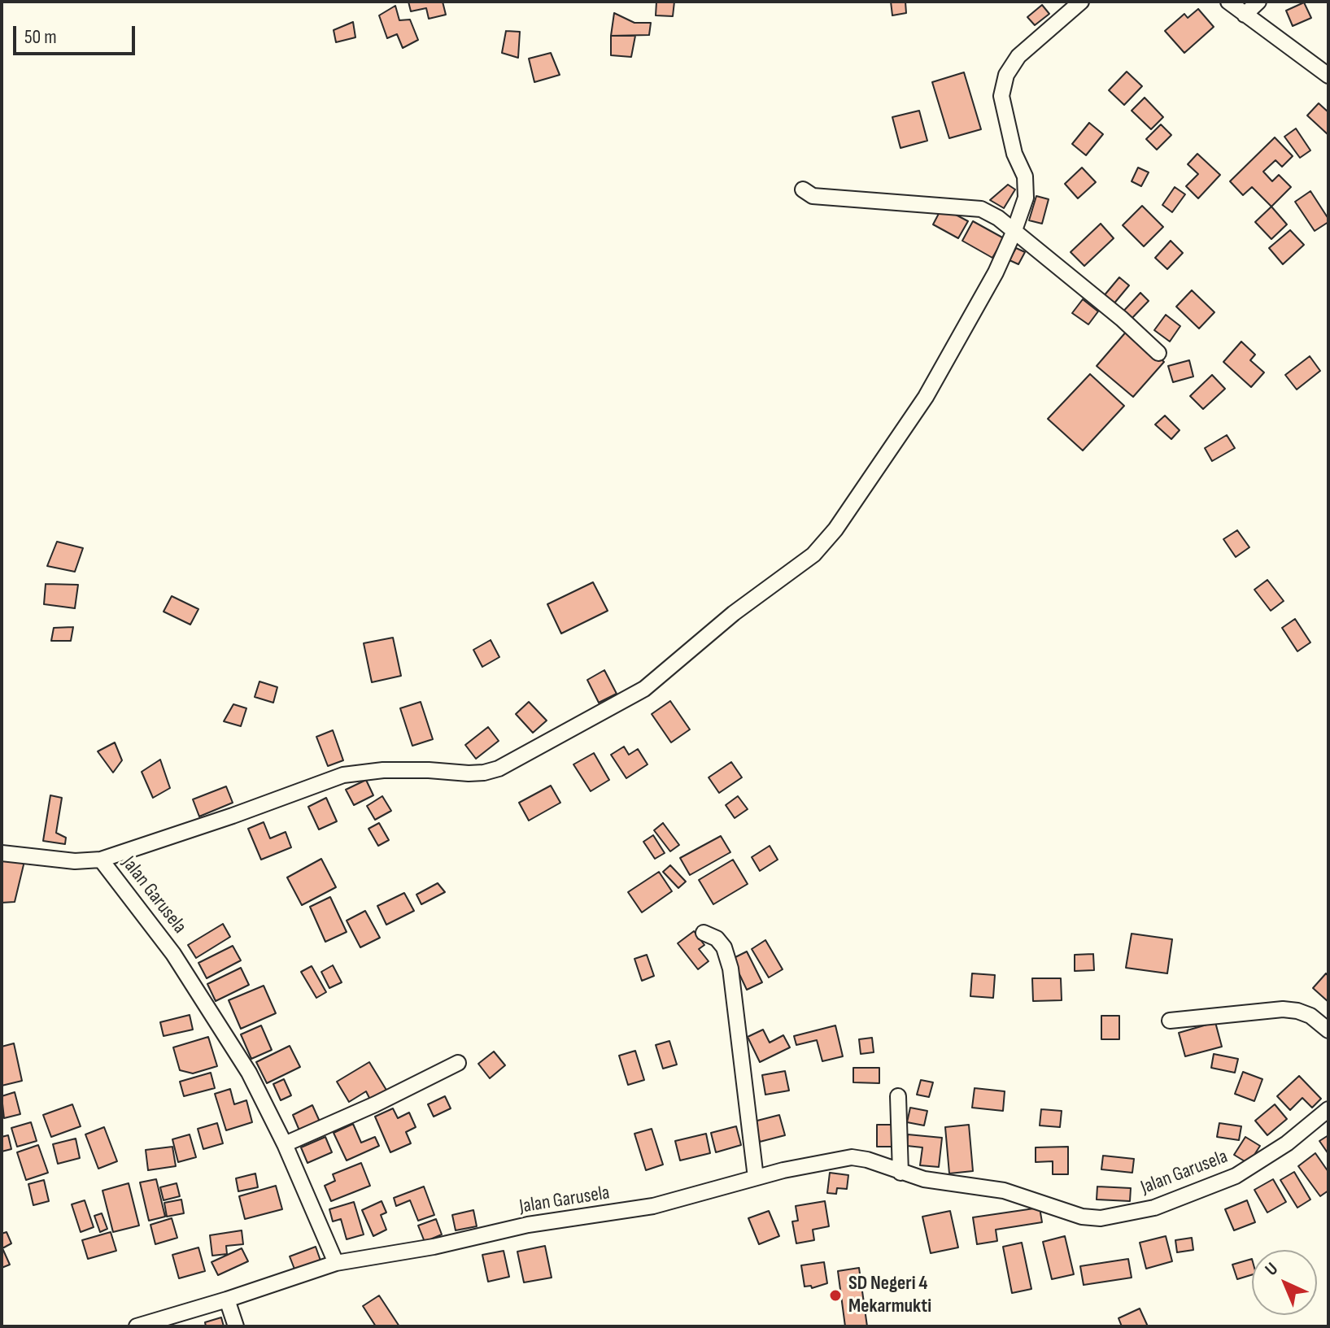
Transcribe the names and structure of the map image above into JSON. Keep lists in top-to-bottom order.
{
  "streets": {
    "street": ["Jalan Garusela"]
  },
  "places": ["SD Negeri 4 Mekarmukti"],
  "scale_bar": "50 m",
  "north": "top left"
}
